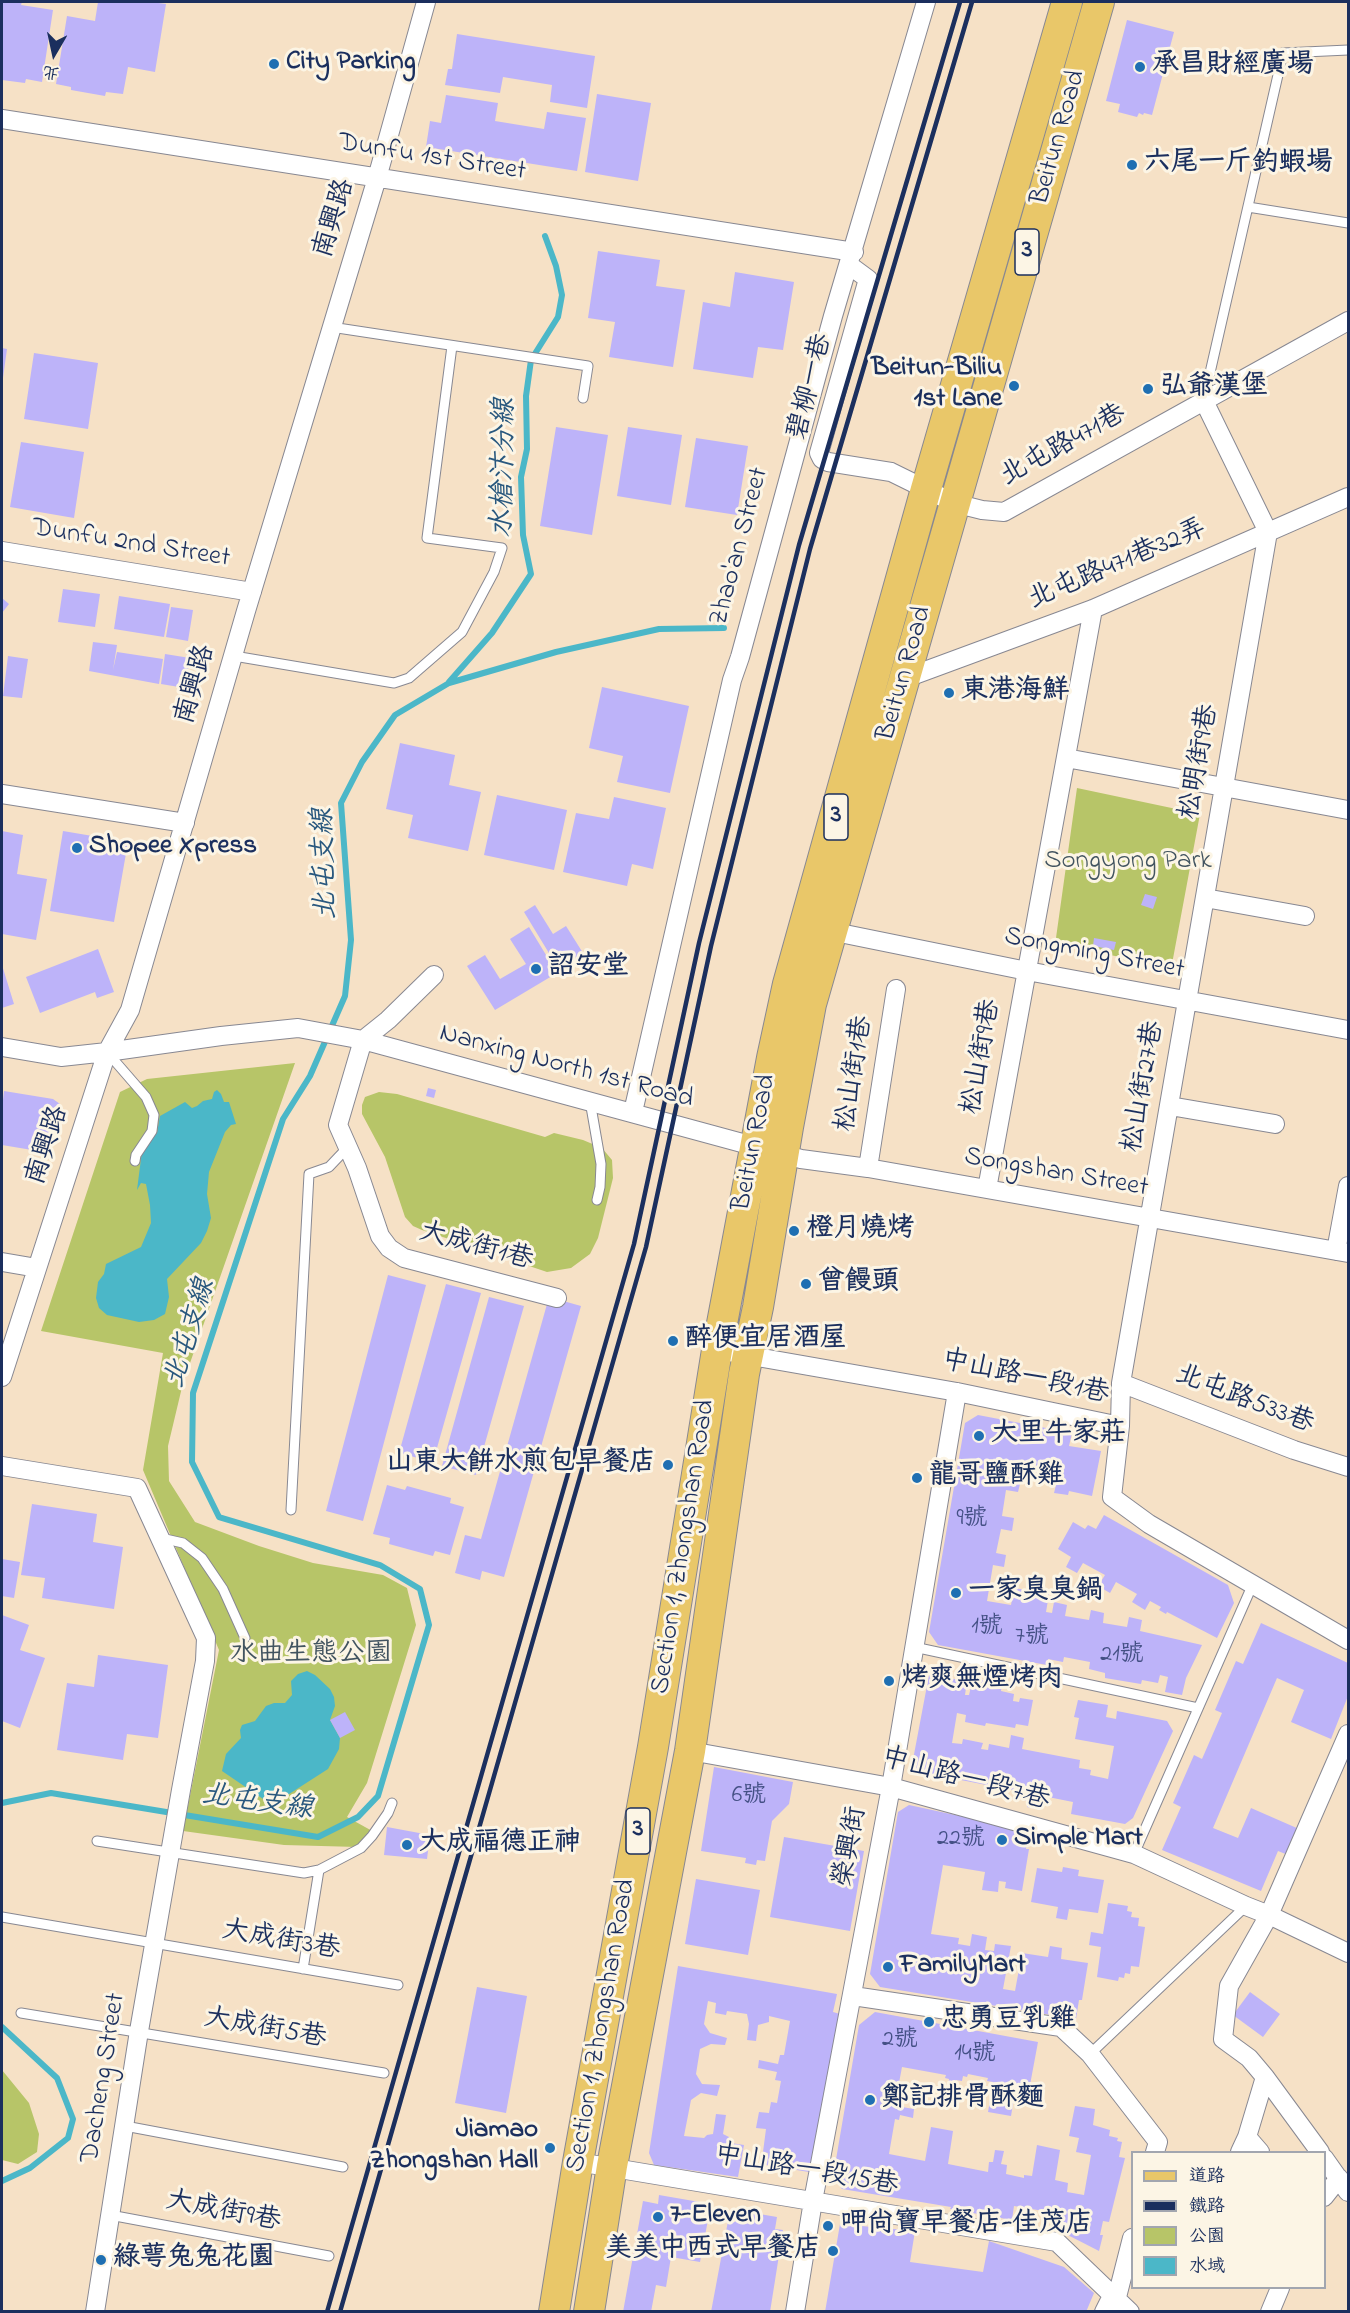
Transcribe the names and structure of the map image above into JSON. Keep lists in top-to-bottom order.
{
  "streets": {
    "main road": ["Beitun Road", "3", "Section 1, Zhongshan Road"],
    "street": [
      "Dunfu 1st Street",
      "南興路",
      "碧柳一巷",
      "北屯路471巷",
      "Dunfu 2nd Street",
      "Zhao'an Street",
      "北屯路471巷32弄",
      "松明街9巷",
      "Songming Street",
      "松山街9巷",
      "Nanxing North 1st Road",
      "松山街1巷",
      "松山街27巷",
      "Songshan Street",
      "大成街1巷",
      "中山路一段1巷",
      "北屯路533巷",
      "中山路一段7巷",
      "榮興街",
      "Dacheng Street",
      "中山路一段15巷"
    ],
    "lane": ["大成街3巷", "大成街5巷", "大成街9巷"]
  },
  "crossings": [
    ["Beitun Road", "碧柳一巷"],
    ["Beitun Road", "北屯路471巷"],
    ["Beitun Road", "北屯路471巷32弄"],
    ["Beitun Road", "Songming Street"],
    ["Beitun Road", "Nanxing North 1st Road"],
    ["Beitun Road", "Songshan Street"],
    ["Beitun Road", "中山路一段1巷"],
    ["Beitun Road", "Section 1, Zhongshan Road"],
    ["Dunfu 1st Street", "南興路"],
    ["Dunfu 1st Street", "碧柳一巷"],
    ["Dunfu 1st Street", "Zhao'an Street"],
    ["南興路", "Dunfu 2nd Street"],
    ["南興路", "Nanxing North 1st Road"],
    ["碧柳一巷", "北屯路471巷"],
    ["碧柳一巷", "Zhao'an Street"],
    ["Zhao'an Street", "Nanxing North 1st Road"],
    ["北屯路471巷32弄", "松明街9巷"],
    ["北屯路471巷32弄", "松山街9巷"],
    ["松明街9巷", "Songming Street"],
    ["松明街9巷", "松山街27巷"],
    ["Songming Street", "松山街9巷"],
    ["Songming Street", "松山街27巷"],
    ["松山街9巷", "Songshan Street"],
    ["Nanxing North 1st Road", "Songshan Street"],
    ["Nanxing North 1st Road", "大成街1巷"],
    ["松山街1巷", "Songshan Street"],
    ["松山街27巷", "Songshan Street"],
    ["松山街27巷", "中山路一段1巷"],
    ["松山街27巷", "北屯路533巷"],
    ["中山路一段1巷", "Section 1, Zhongshan Road"],
    ["中山路一段1巷", "榮興街"],
    ["Section 1, Zhongshan Road", "中山路一段7巷"],
    ["Section 1, Zhongshan Road", "中山路一段15巷"],
    ["中山路一段7巷", "榮興街"],
    ["榮興街", "中山路一段15巷"],
    ["大成街3巷", "Dacheng Street"],
    ["大成街5巷", "Dacheng Street"],
    ["Dacheng Street", "大成街9巷"]
  ],
  "water": ["水槍汴分線", "北屯支線"],
  "parks": ["Songyong Park", "水曲生態公園"],
  "places": [
    "City Parking",
    "承昌財經廣場",
    "六尾一斤釣蝦場",
    "Beitun-Biliu 1st Lane",
    "弘爺漢堡",
    "東港海鮮",
    "Shopee Xpress",
    "詔安堂",
    "橙月燒烤",
    "曾饅頭",
    "醉便宜居酒屋",
    "大里牛家莊",
    "山東大餅水煎包早餐店",
    "龍哥鹽酥雞",
    "一家臭臭鍋",
    "烤爽無煙烤肉",
    "Simple Mart",
    "大成福德正神",
    "FamilyMart",
    "忠勇豆乳雞",
    "鄭記排骨酥麵",
    "Jiamao Zhongshan Hall",
    "7-Eleven",
    "呷尚寶早餐店-佳茂店",
    "美美中西式早餐店",
    "綠萼兔兔花園"
  ],
  "house_numbers": [
    "9號",
    "1號",
    "7號",
    "21號",
    "6號",
    "22號",
    "2號",
    "14號"
  ],
  "legend": [
    "道路",
    "鐵路",
    "公園",
    "水域"
  ],
  "north": "bottom"
}
